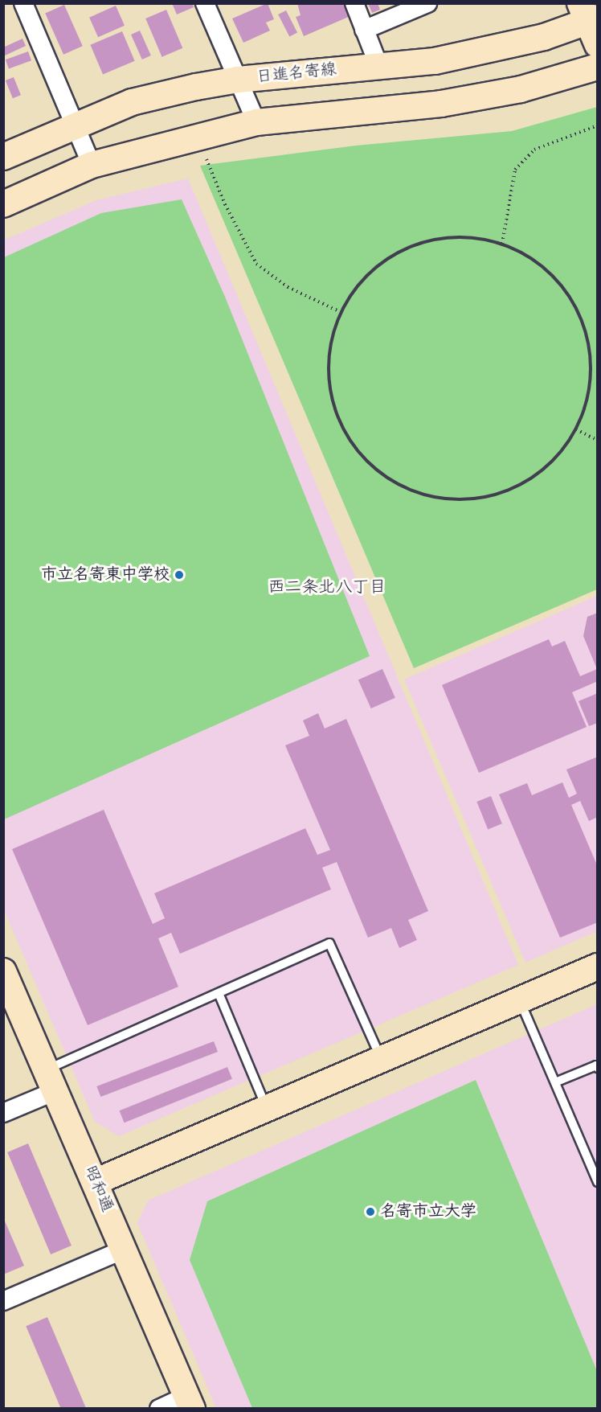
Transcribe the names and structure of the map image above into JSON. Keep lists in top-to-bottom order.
{
  "streets": {
    "main road": ["日進名寄線", "昭和通"]
  },
  "districts": ["西二条北八丁目"],
  "places": ["市立名寄東中学校", "名寄市立大学"]
}
